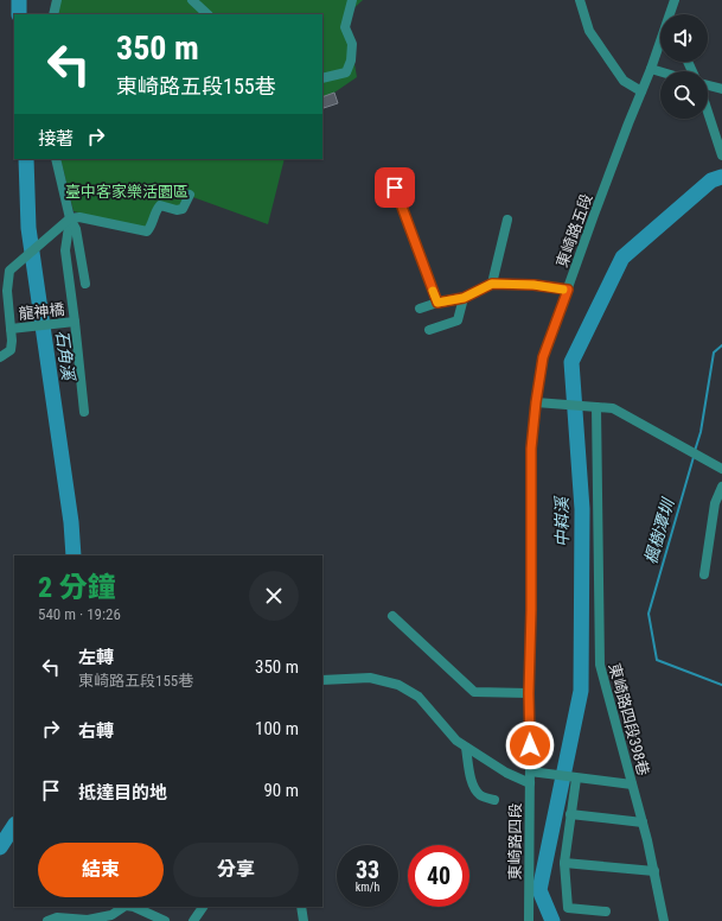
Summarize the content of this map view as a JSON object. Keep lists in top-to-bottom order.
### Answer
{
  "streets": {
    "street": [
      "東崎路五段",
      "龍神橋",
      "東崎路四段398巷",
      "東崎路四段"
    ]
  },
  "crossings": [
    ["東崎路五段", "東崎路四段"]
  ],
  "water": ["石角溪", "中嵙溪", "楓樹潭圳"],
  "parks": ["臺中客家樂活園區"],
  "page": {
    "turn": ["350 m", "東崎路五段155巷"],
    "then": "接著",
    "heading": ["2 分鐘", "540 m · 19:26"],
    "list": [
      {
        "name": "左轉",
        "note": "東崎路五段155巷",
        "value": "350 m"
      },
      {
        "name": "右轉",
        "value": "100 m"
      },
      {
        "name": "抵達目的地",
        "value": "90 m"
      }
    ],
    "buttons": ["結束", "分享"],
    "speed": "33 km/h",
    "limit": "40"
  }
}
